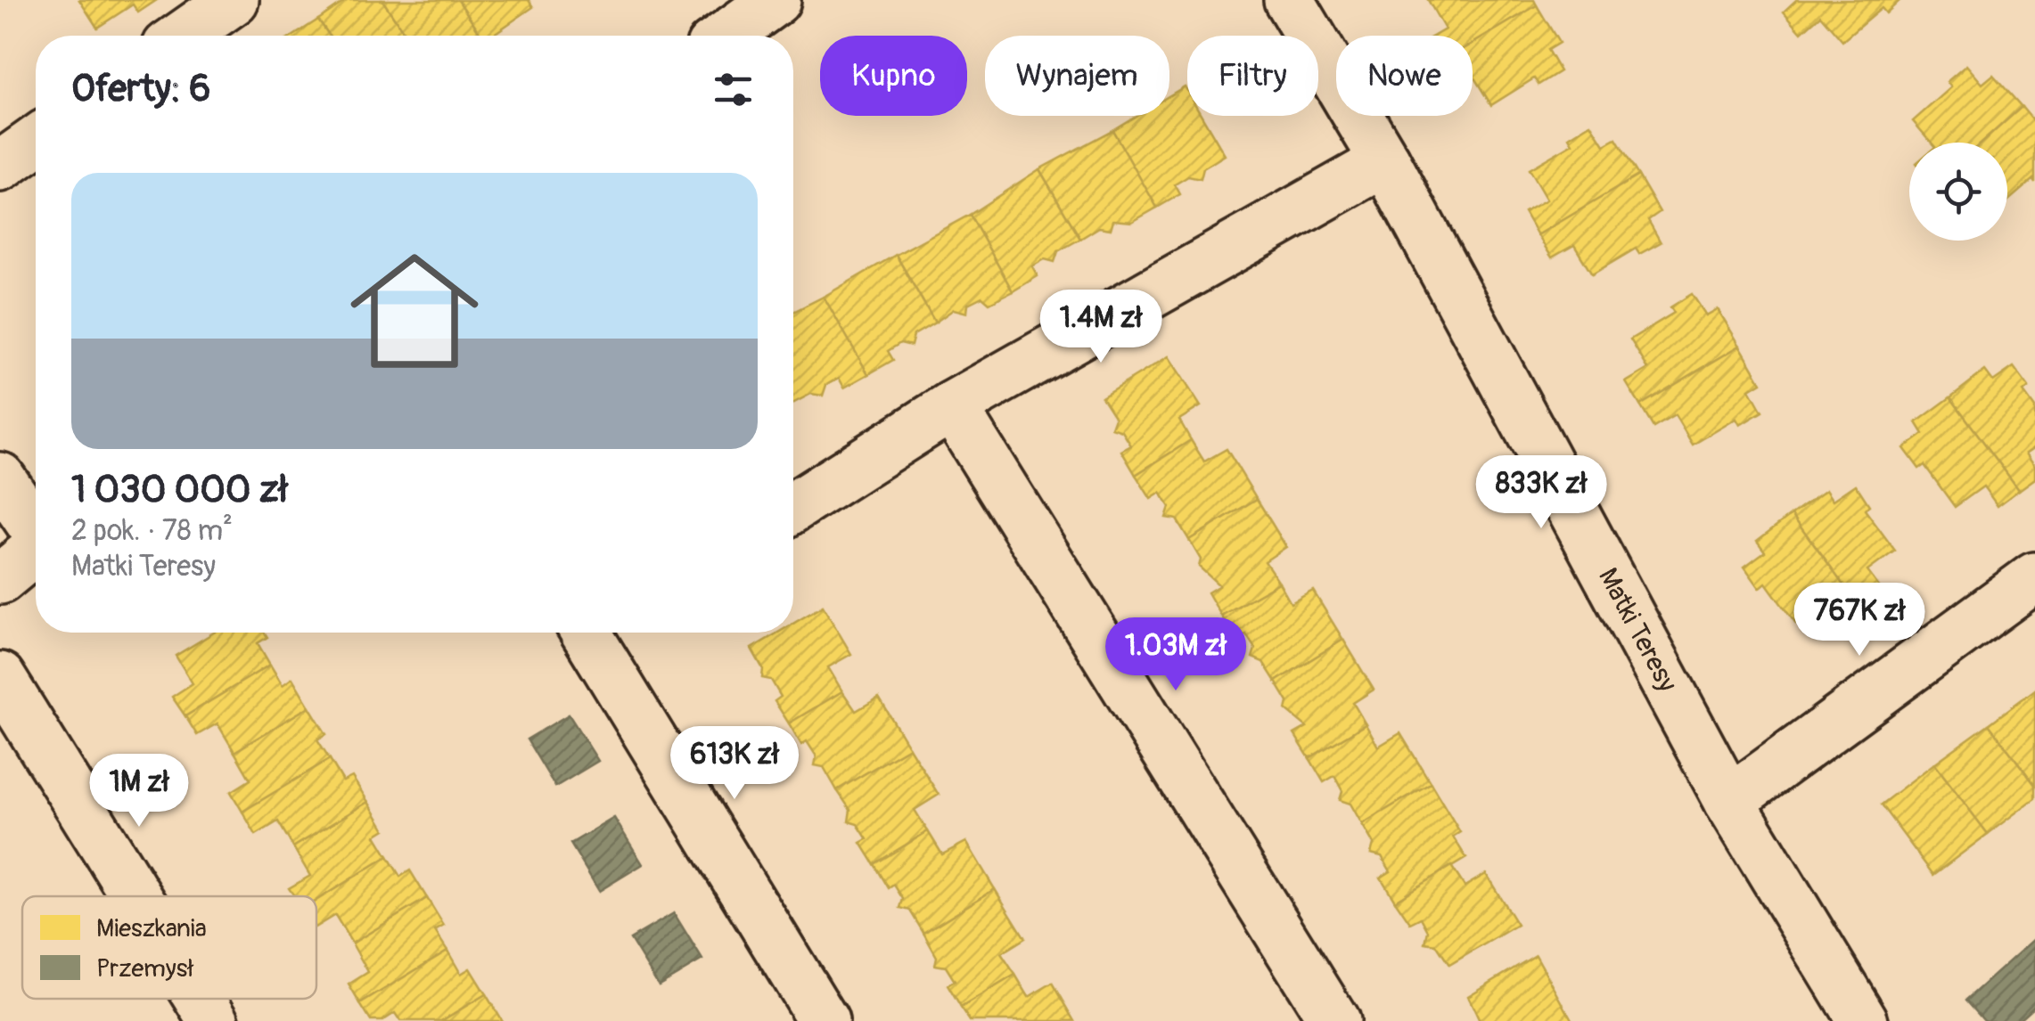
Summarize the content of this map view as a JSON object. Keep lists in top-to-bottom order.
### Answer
{
  "streets": {
    "street": ["Matki Teresy"]
  },
  "legend": ["Mieszkania", "Przemysł"],
  "page": {
    "chip": [
      "Kupno",
      "Wynajem",
      "Filtry",
      "Nowe"
    ],
    "heading": "Oferty: 6",
    "list": [
      {
        "name": "1 030 000 zł",
        "note": "2 pok. · 78 m² · Matki Teresy"
      }
    ],
    "price": [
      "1.4M zł",
      "833K zł",
      "767K zł",
      "1.03M zł",
      "613K zł",
      "1M zł"
    ]
  }
}
